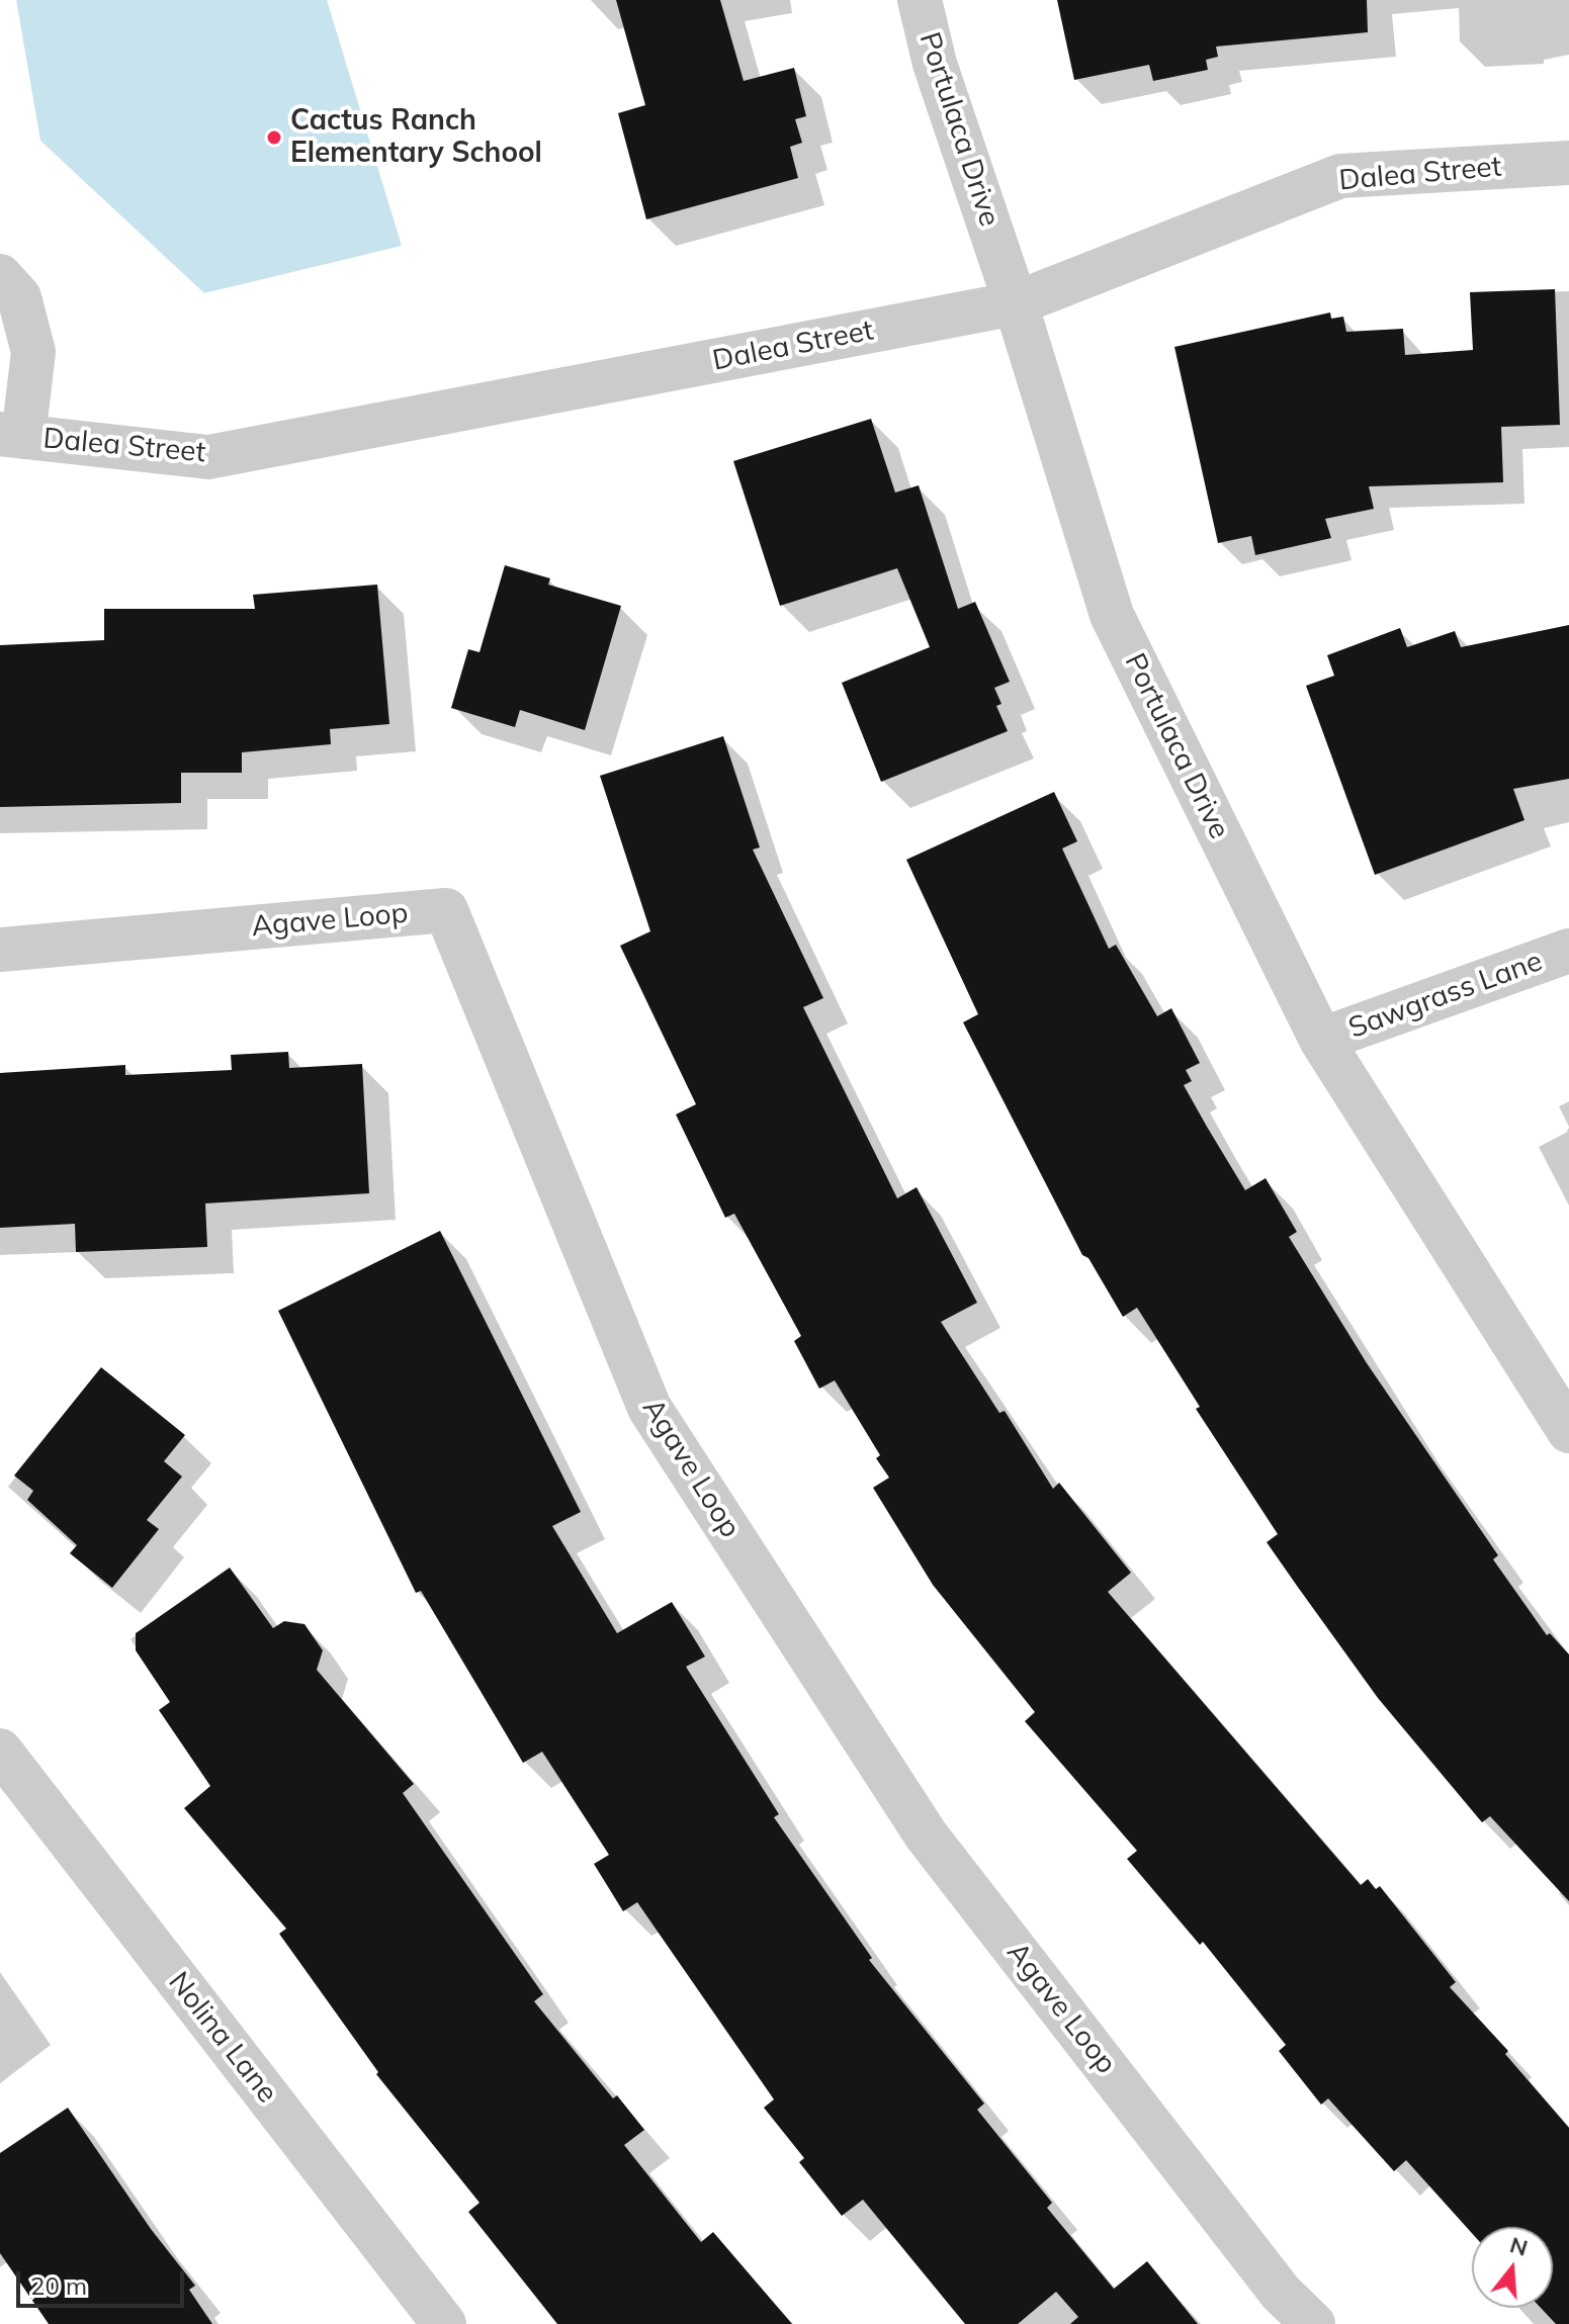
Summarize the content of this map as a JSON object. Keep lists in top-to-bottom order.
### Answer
{
  "streets": {
    "street": [
      "Portulaca Drive",
      "Dalea Street",
      "Agave Loop",
      "Sawgrass Lane",
      "Nolina Lane"
    ]
  },
  "crossings": [
    ["Portulaca Drive", "Dalea Street"],
    ["Portulaca Drive", "Sawgrass Lane"]
  ],
  "places": ["Cactus Ranch Elementary School"],
  "scale_bar": "20 m",
  "north": "top"
}
